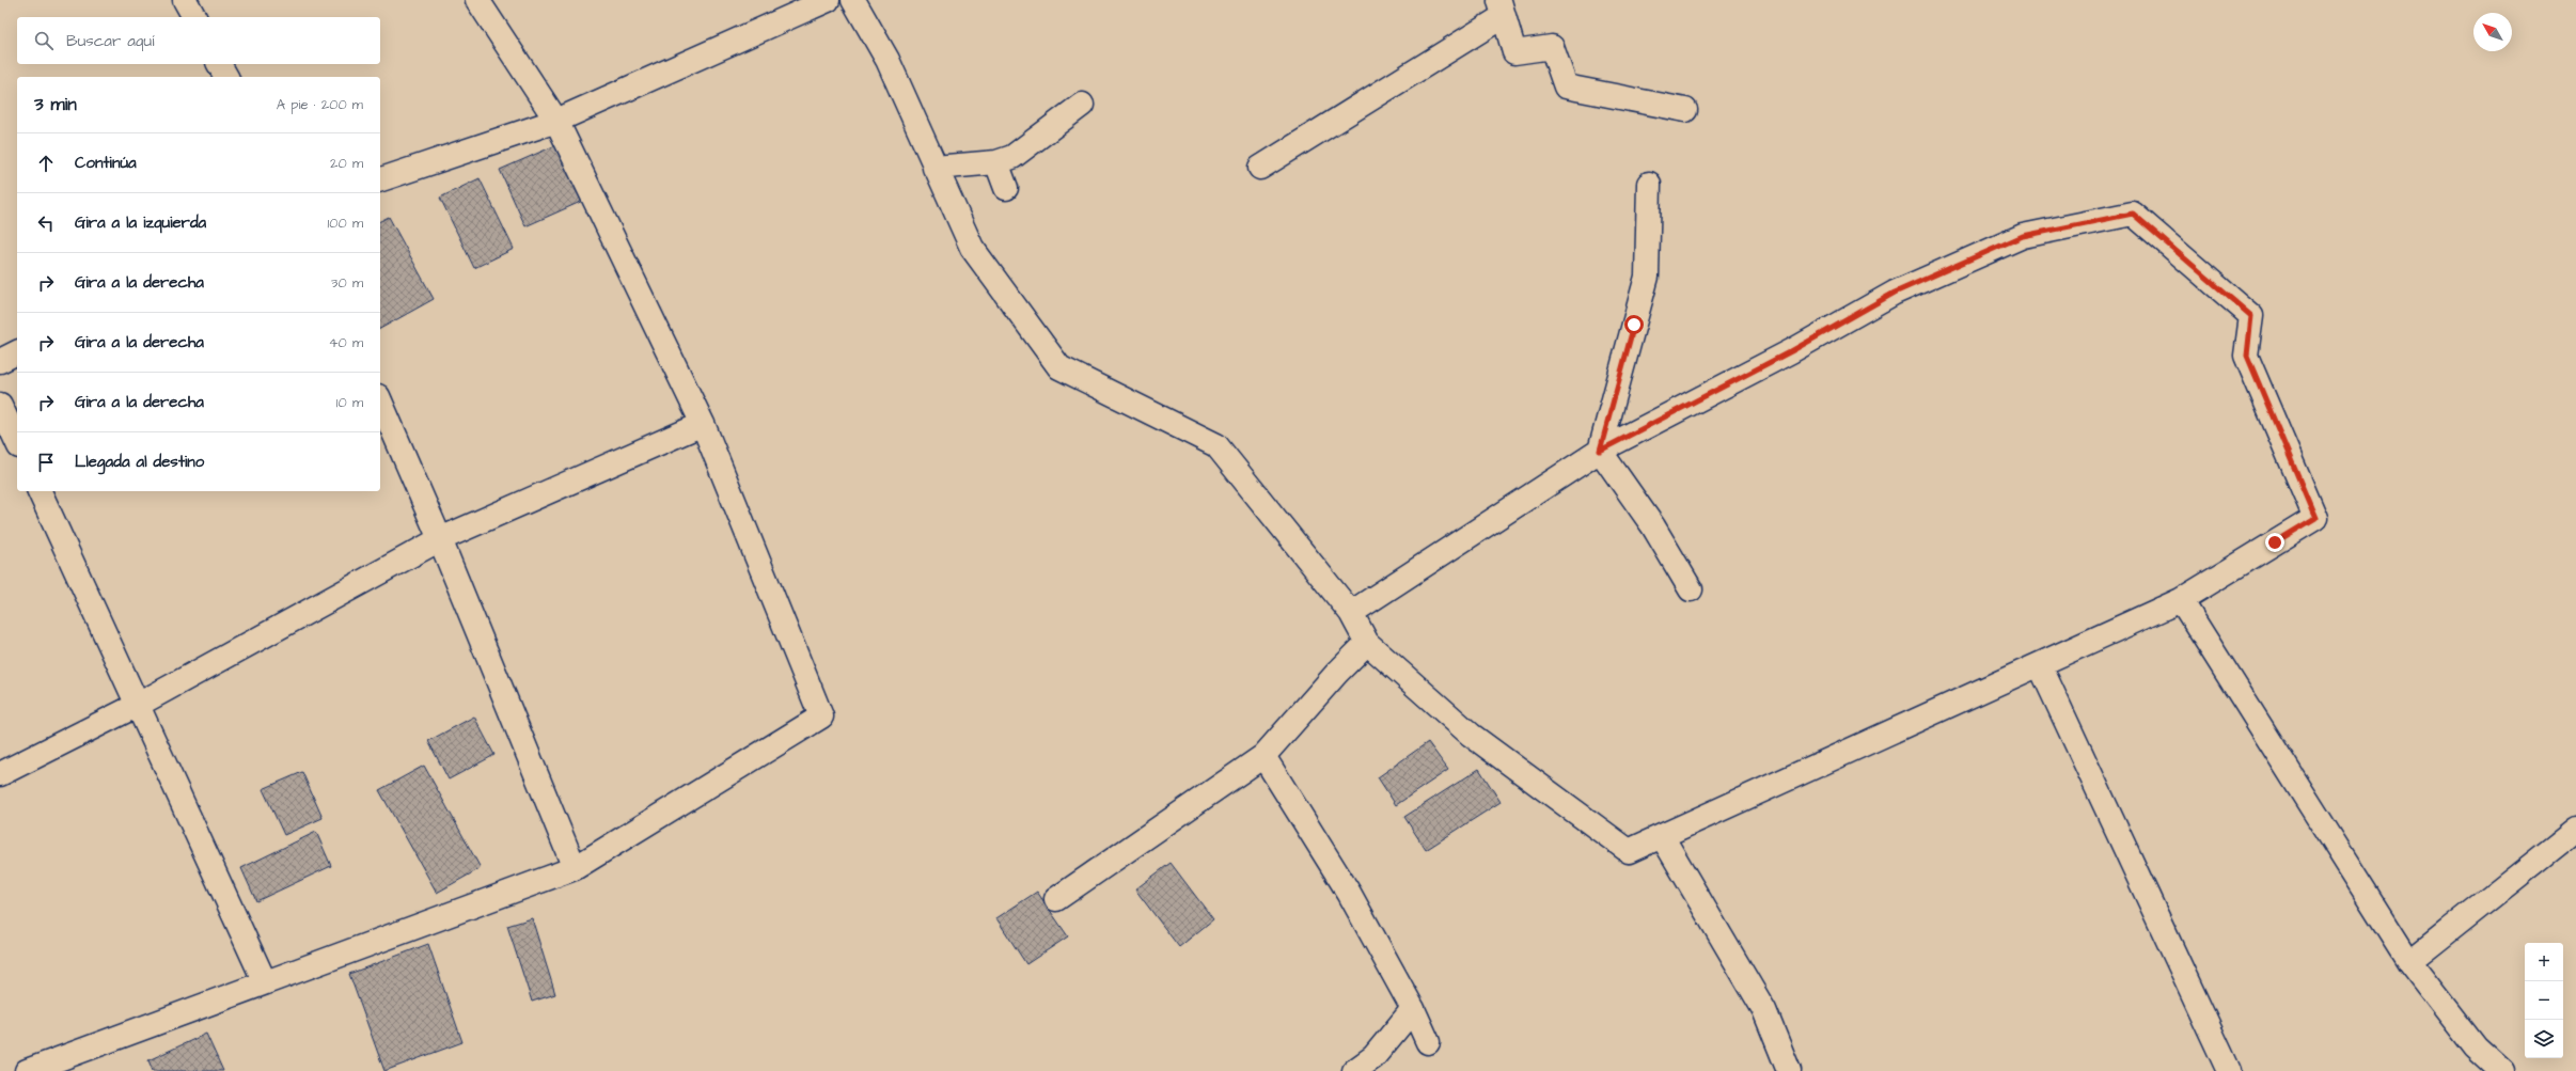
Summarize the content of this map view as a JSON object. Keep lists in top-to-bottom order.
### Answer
{
  "north": "top left",
  "page": {
    "search": "Buscar aquí",
    "heading": ["3 min", "A pie · 200 m"],
    "list": [
      ["Continúa", "20 m"],
      ["Gira a la izquierda", "100 m"],
      ["Gira a la derecha", "30 m"],
      ["Gira a la derecha", "40 m"],
      ["Gira a la derecha", "10 m"],
      "Llegada al destino"
    ],
    "map_buttons": ["+", "−"]
  }
}
